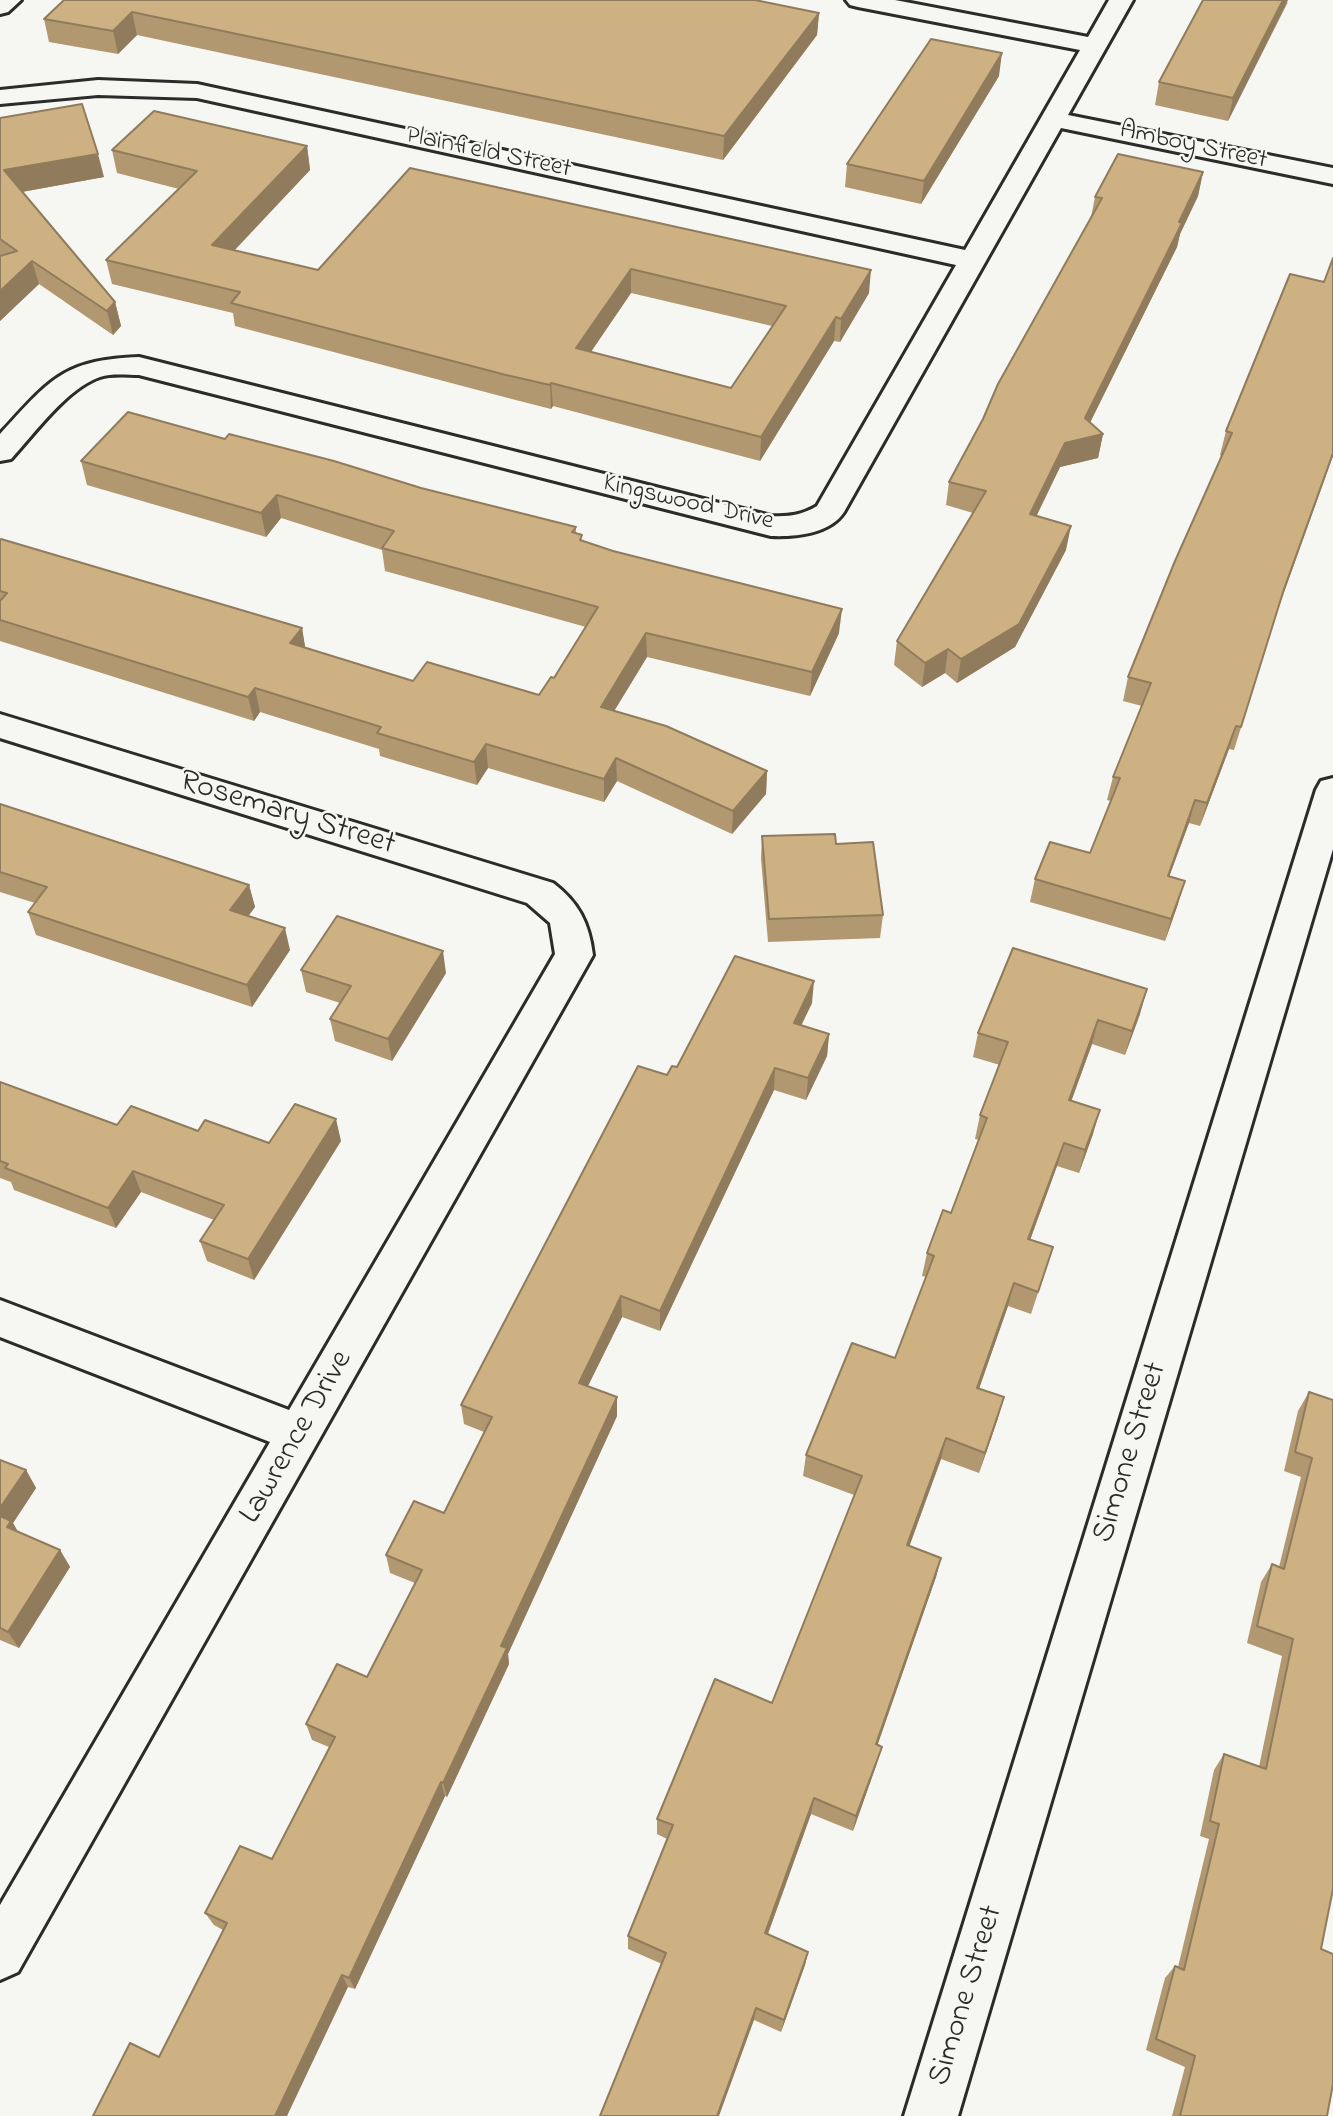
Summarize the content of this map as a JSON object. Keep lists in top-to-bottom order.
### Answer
{
  "streets": {
    "street": [
      "Amboy Street",
      "Plainfield Street",
      "Kingswood Drive",
      "Rosemary Street",
      "Lawrence Drive",
      "Simone Street"
    ]
  },
  "crossings": [
    ["Amboy Street", "Kingswood Drive"],
    ["Plainfield Street", "Kingswood Drive"],
    ["Rosemary Street", "Lawrence Drive"]
  ]
}
